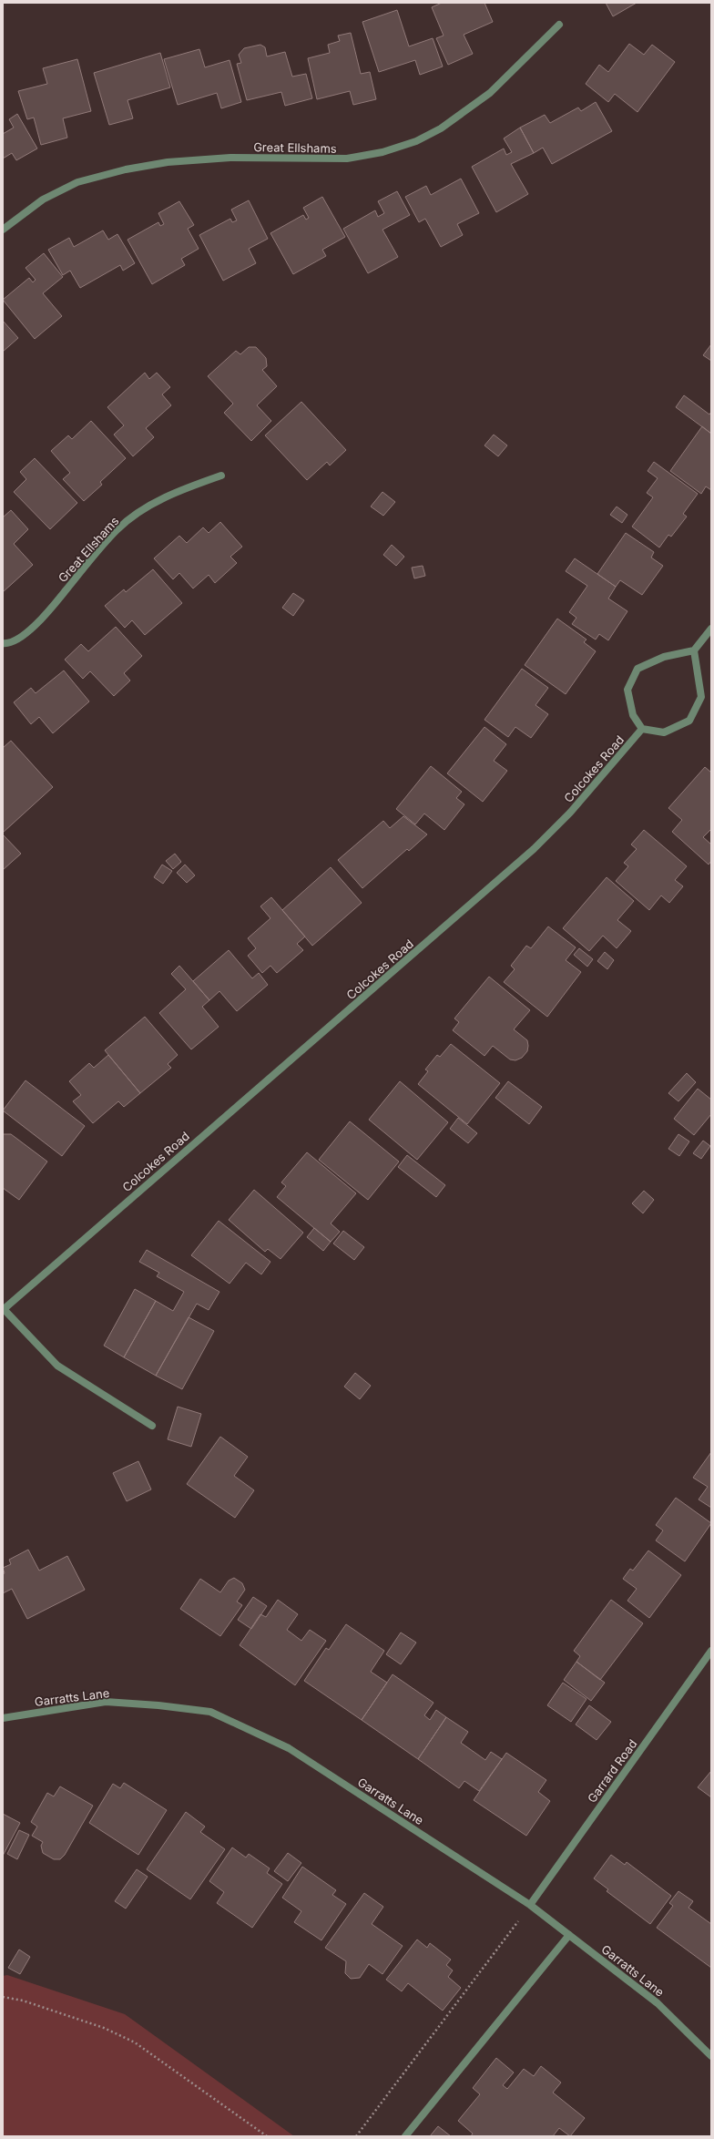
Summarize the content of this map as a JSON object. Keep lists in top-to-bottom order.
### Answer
{
  "streets": {
    "street": [
      "Great Ellshams",
      "Colcokes Road",
      "Garratts Lane",
      "Garrard Road"
    ]
  },
  "crossings": [
    ["Garratts Lane", "Garrard Road"]
  ]
}
